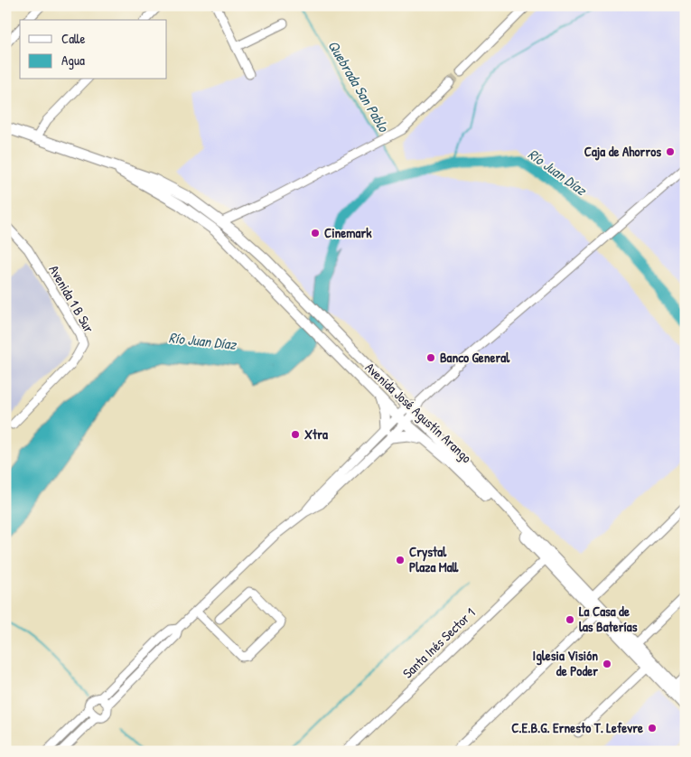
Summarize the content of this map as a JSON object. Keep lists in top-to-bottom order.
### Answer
{
  "streets": {
    "main road": ["Avenida José Agustín Arango"],
    "street": ["Avenida 1 B Sur", "Santa Inés Sector 1"]
  },
  "crossings": [
    ["Avenida José Agustín Arango", "Santa Inés Sector 1"]
  ],
  "water": ["Quebrada San Pablo", "Río Juan Díaz"],
  "places": [
    "Caja de Ahorros",
    "Cinemark",
    "Banco General",
    "Xtra",
    "Crystal Plaza Mall",
    "La Casa de las Baterías",
    "Iglesia Visión de Poder",
    "C.E.B.G. Ernesto T. Lefevre"
  ],
  "legend": ["Calle", "Agua"]
}
